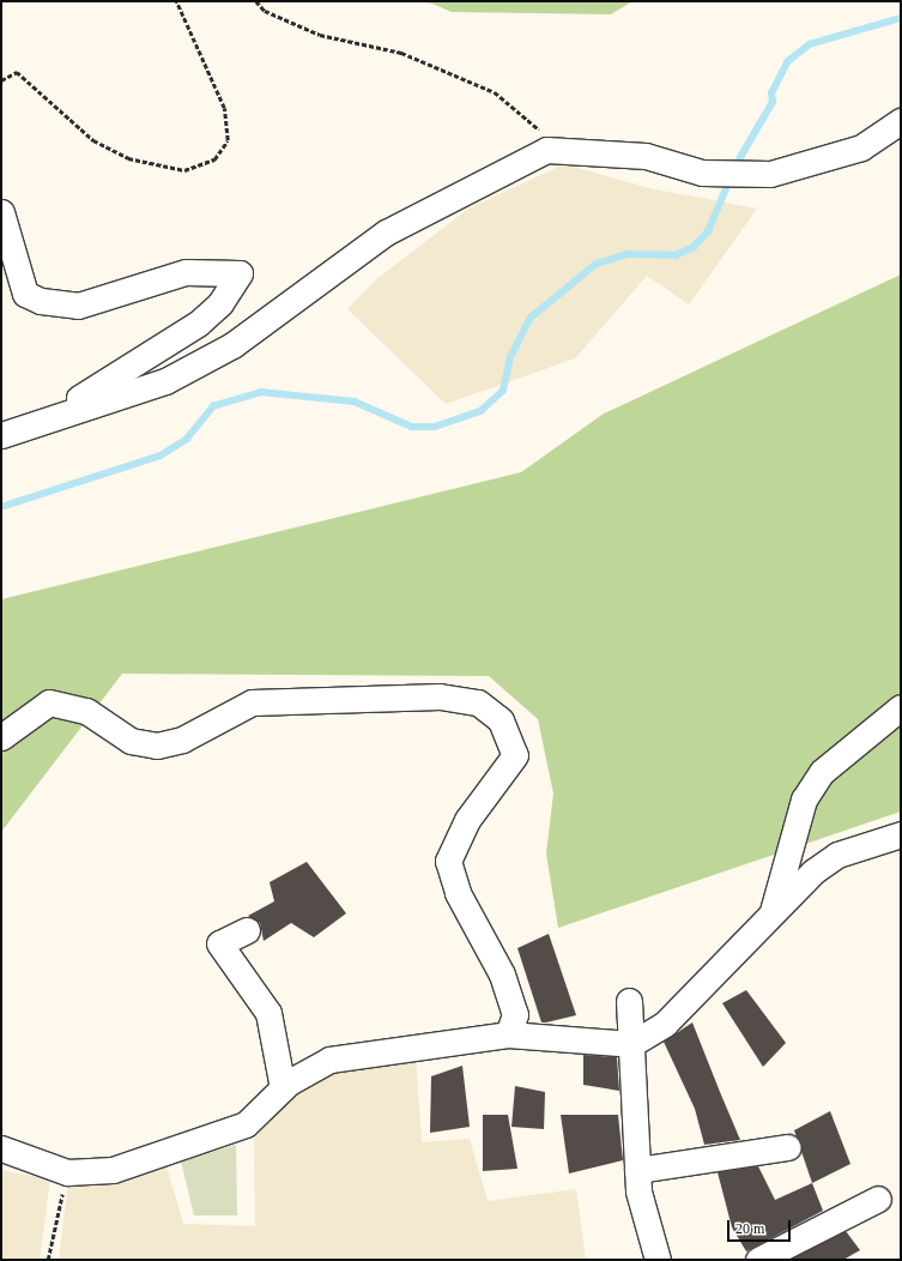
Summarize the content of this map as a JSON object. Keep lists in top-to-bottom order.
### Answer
{
  "scale_bar": "20 m"
}
